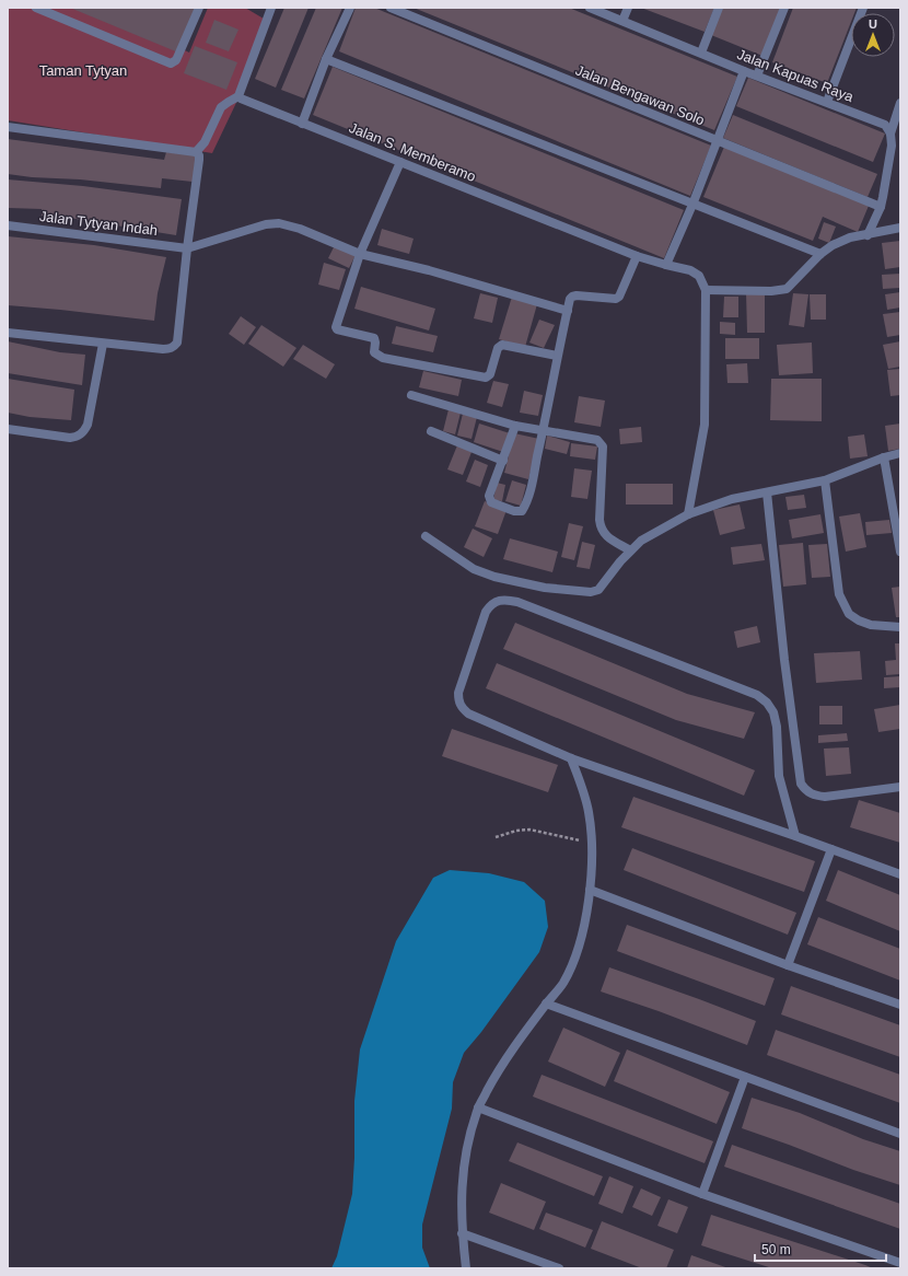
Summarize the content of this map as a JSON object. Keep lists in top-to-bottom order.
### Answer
{
  "streets": {
    "street": [
      "Jalan Kapuas Raya",
      "Jalan Bengawan Solo",
      "Jalan S. Memberamo",
      "Jalan Tytyan Indah"
    ]
  },
  "parks": ["Taman Tytyan"],
  "scale_bar": "50 m",
  "north": "top"
}
